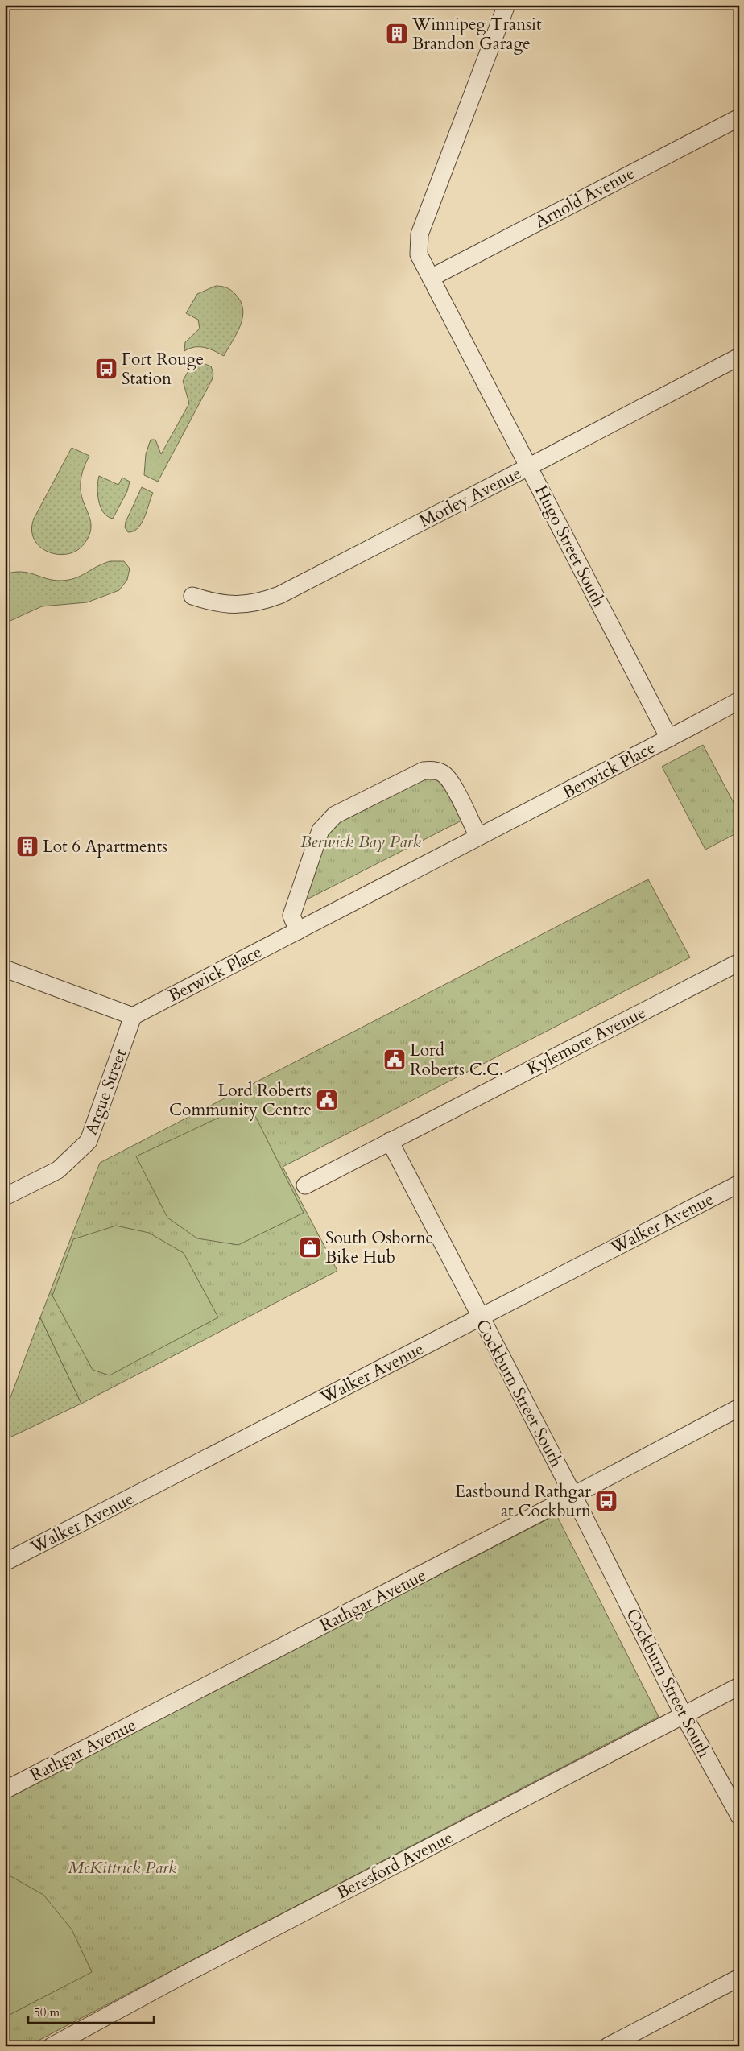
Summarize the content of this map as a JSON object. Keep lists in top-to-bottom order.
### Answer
{
  "streets": {
    "street": [
      "Arnold Avenue",
      "Morley Avenue",
      "Hugo Street South",
      "Berwick Place",
      "Kylemore Avenue",
      "Argue Street",
      "Walker Avenue",
      "Cockburn Street South",
      "Rathgar Avenue",
      "Beresford Avenue"
    ]
  },
  "crossings": [
    ["Arnold Avenue", "Hugo Street South"],
    ["Morley Avenue", "Hugo Street South"],
    ["Hugo Street South", "Berwick Place"],
    ["Berwick Place", "Argue Street"],
    ["Kylemore Avenue", "Cockburn Street South"],
    ["Walker Avenue", "Cockburn Street South"],
    ["Cockburn Street South", "Rathgar Avenue"],
    ["Cockburn Street South", "Beresford Avenue"]
  ],
  "parks": ["Berwick Bay Park", "McKittrick Park"],
  "places": {
    "building": ["Winnipeg Transit Brandon Garage", "Lot 6 Apartments"],
    "bus stop": ["Fort Rouge Station", "Eastbound Rathgar at Cockburn"],
    "public building": ["Lord Roberts C.C.", "Lord Roberts Community Centre"],
    "shop": ["South Osborne Bike Hub"]
  },
  "scale_bar": "50 m"
}
